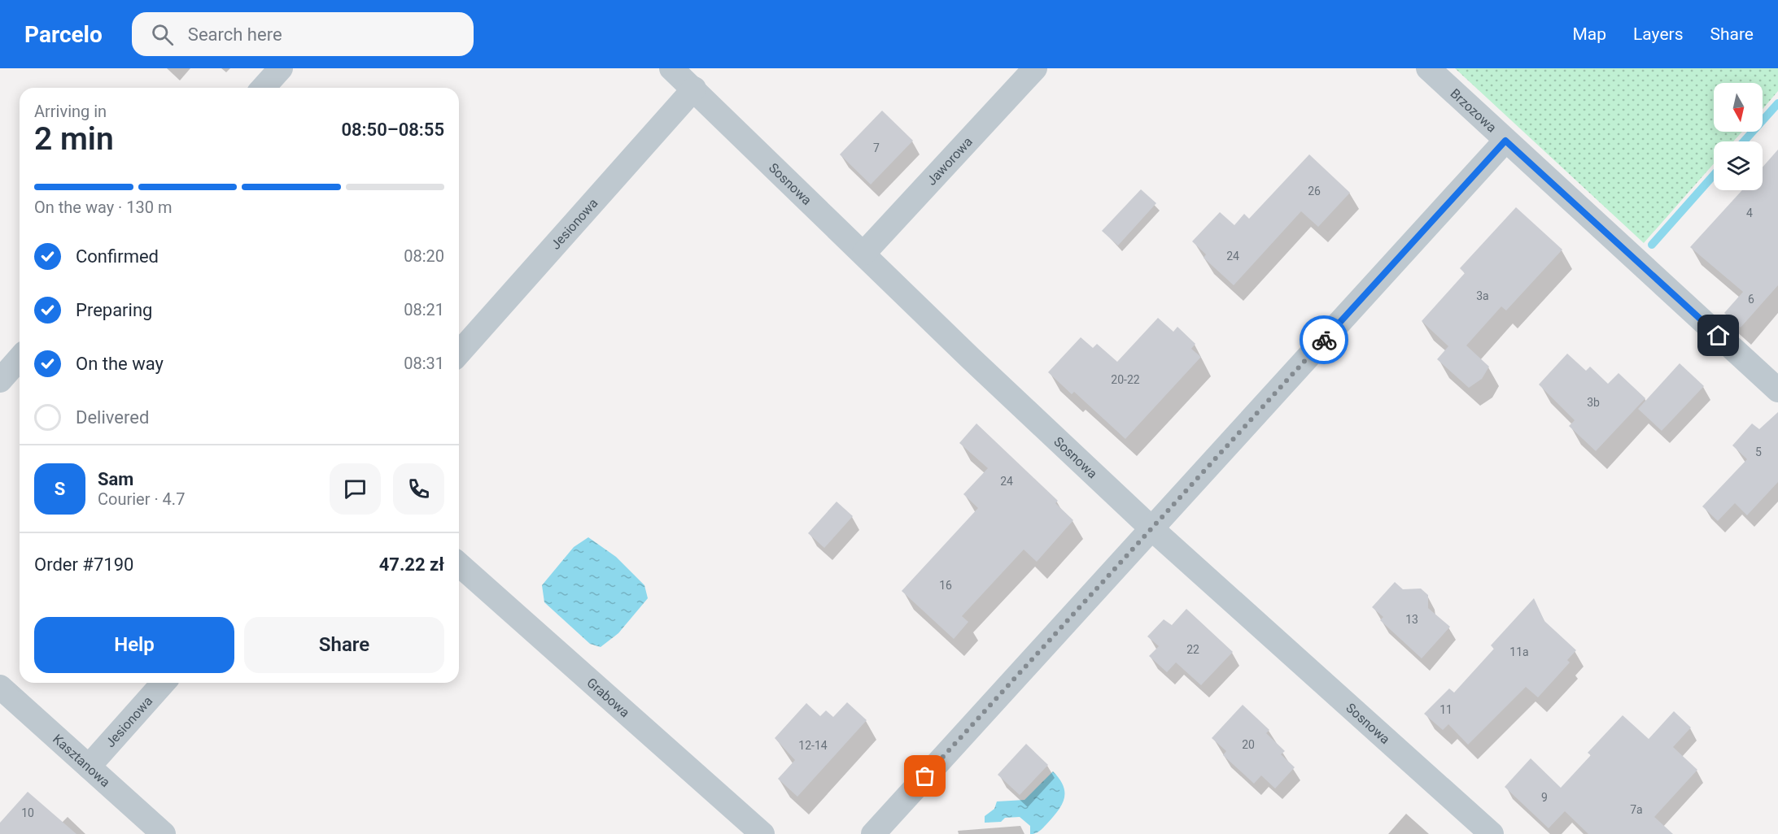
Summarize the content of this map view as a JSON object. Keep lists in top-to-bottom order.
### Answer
{
  "streets": {
    "street": [
      "Brzozowa",
      "Jaworowa",
      "Sosnowa",
      "Jesionowa",
      "Grabowa",
      "Kasztanowa"
    ]
  },
  "crossings": [
    ["Jaworowa", "Sosnowa"],
    ["Sosnowa", "Jesionowa"],
    ["Jesionowa", "Kasztanowa"]
  ],
  "house_numbers": [
    "7",
    "26",
    "4",
    "24",
    "3a",
    "6",
    "20-22",
    "3b",
    "5",
    "24",
    "16",
    "13",
    "22",
    "11a",
    "11",
    "20",
    "12-14",
    "9",
    "7a",
    "10"
  ],
  "north": "bottom",
  "page": {
    "header": "Parcelo",
    "search": "Search here",
    "nav": ["Map", "Layers", "Share"],
    "heading": ["2 min", "Arriving in", "08:50–08:55"],
    "panel": [
      "Sam",
      "Courier · 4.7",
      "Order #7190",
      "47.22 zł"
    ],
    "bar": "On the way · 130 m",
    "list": [
      ["Confirmed", "08:20"],
      ["Preparing", "08:21"],
      ["On the way", "08:31"],
      "Delivered"
    ],
    "round": "S",
    "buttons": ["Help", "Share"]
  }
}
